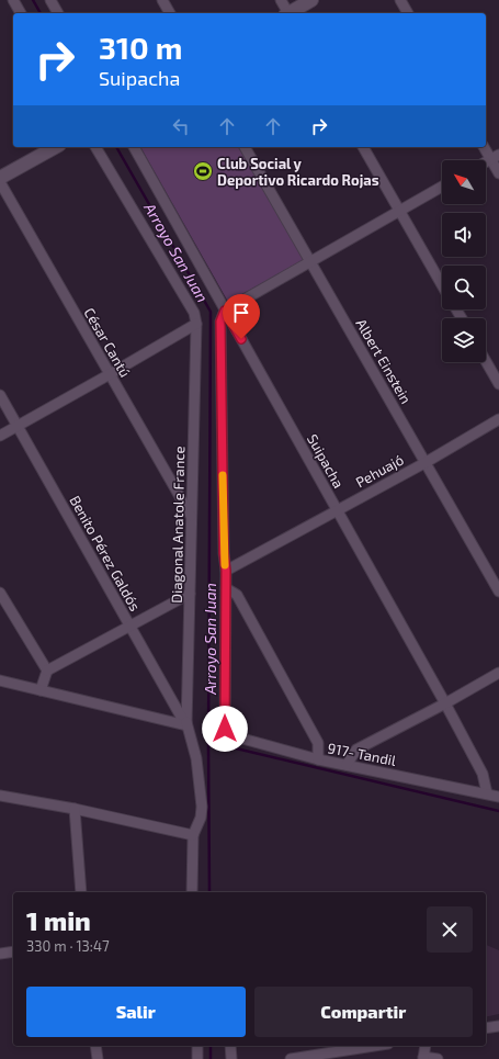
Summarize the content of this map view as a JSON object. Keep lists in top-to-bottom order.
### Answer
{
  "streets": {
    "street": [
      "César Cantú",
      "Albert Einstein",
      "Suipacha",
      "Pehuajó",
      "Diagonal Anatole France",
      "Benito Pérez Galdós",
      "917- Tandil"
    ]
  },
  "crossings": [
    ["César Cantú", "Diagonal Anatole France"],
    ["Albert Einstein", "Pehuajó"],
    ["Suipacha", "Pehuajó"],
    ["Suipacha", "917- Tandil"],
    ["Diagonal Anatole France", "Benito Pérez Galdós"]
  ],
  "water": ["Arroyo San Juan"],
  "places": {
    "sports": ["Club Social y Deportivo Ricardo Rojas"]
  },
  "north": "top left",
  "page": {
    "turn": ["310 m", "Suipacha"],
    "heading": ["1 min", "330 m · 13:47"],
    "buttons": ["Salir", "Compartir"]
  }
}
